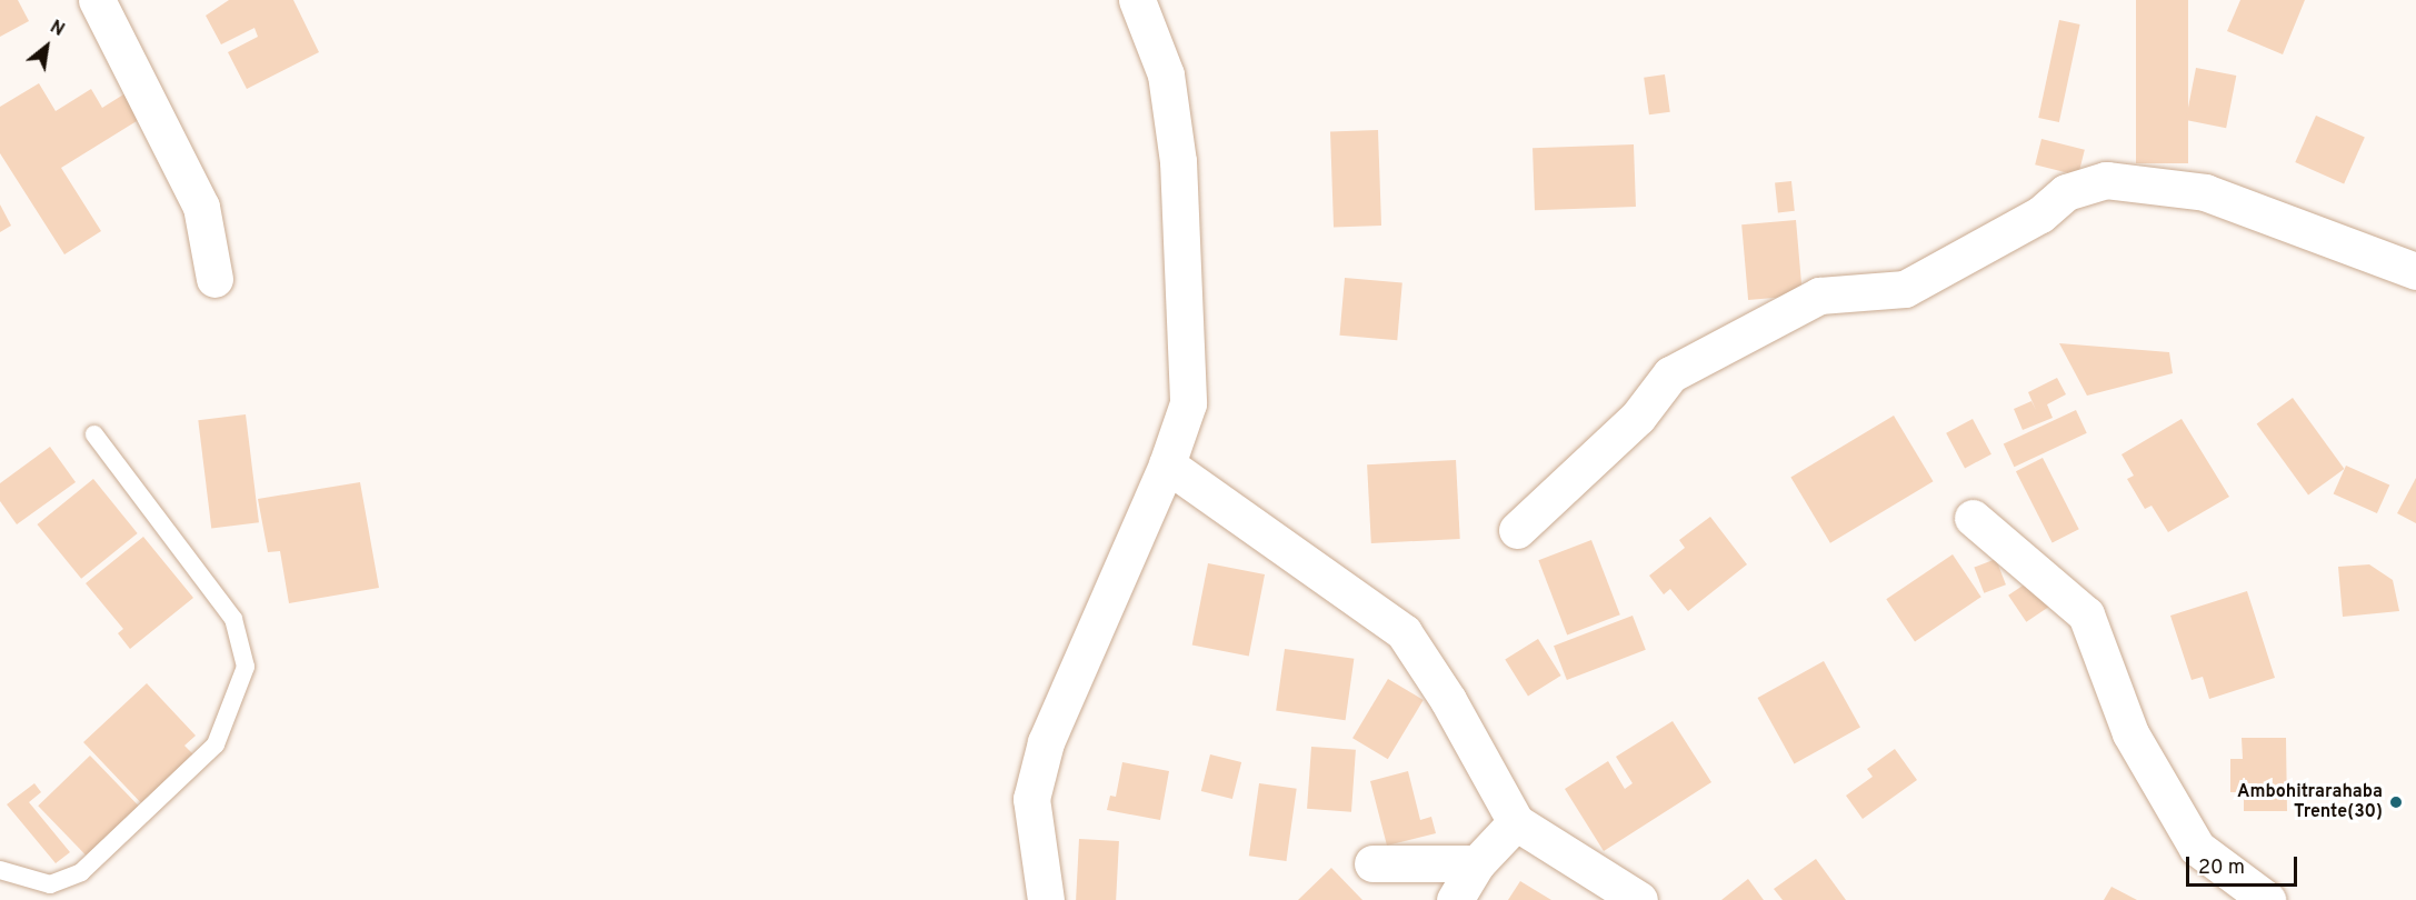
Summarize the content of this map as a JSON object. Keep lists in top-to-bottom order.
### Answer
{
  "places": ["Ambohitrarahaba Trente(30)"],
  "scale_bar": "20 m",
  "north": "top right"
}
